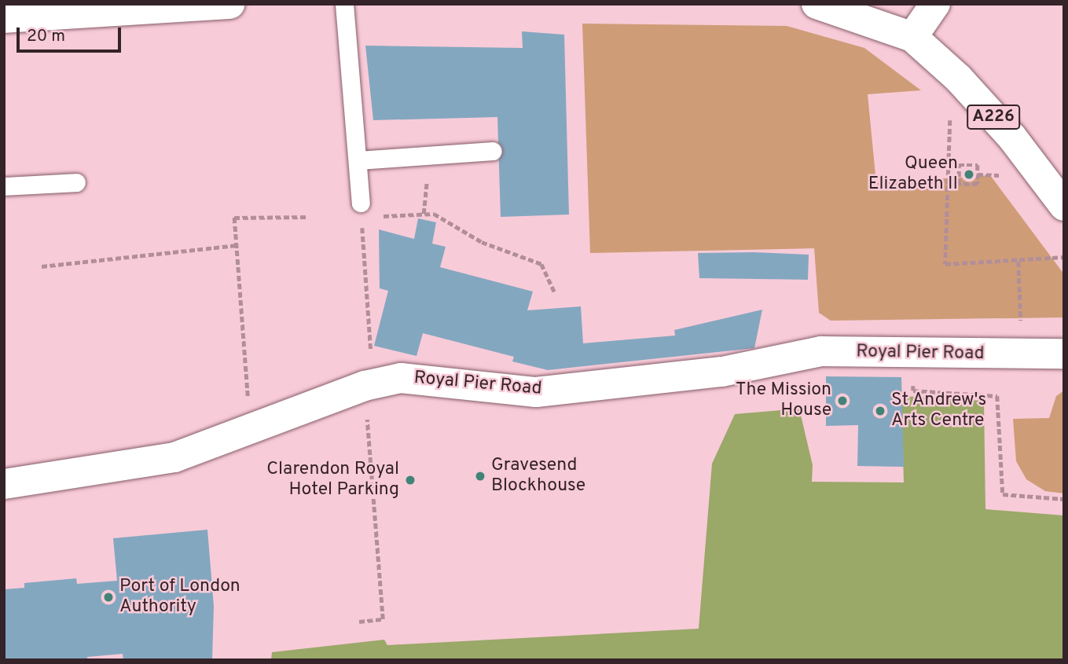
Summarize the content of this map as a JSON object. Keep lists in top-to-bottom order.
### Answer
{
  "streets": {
    "street": ["A226", "Royal Pier Road"]
  },
  "places": [
    "Queen Elizabeth II",
    "The Mission House",
    "St Andrew's Arts Centre",
    "Gravesend Blockhouse",
    "Clarendon Royal Hotel Parking",
    "Port of London Authority"
  ],
  "scale_bar": "20 m"
}
